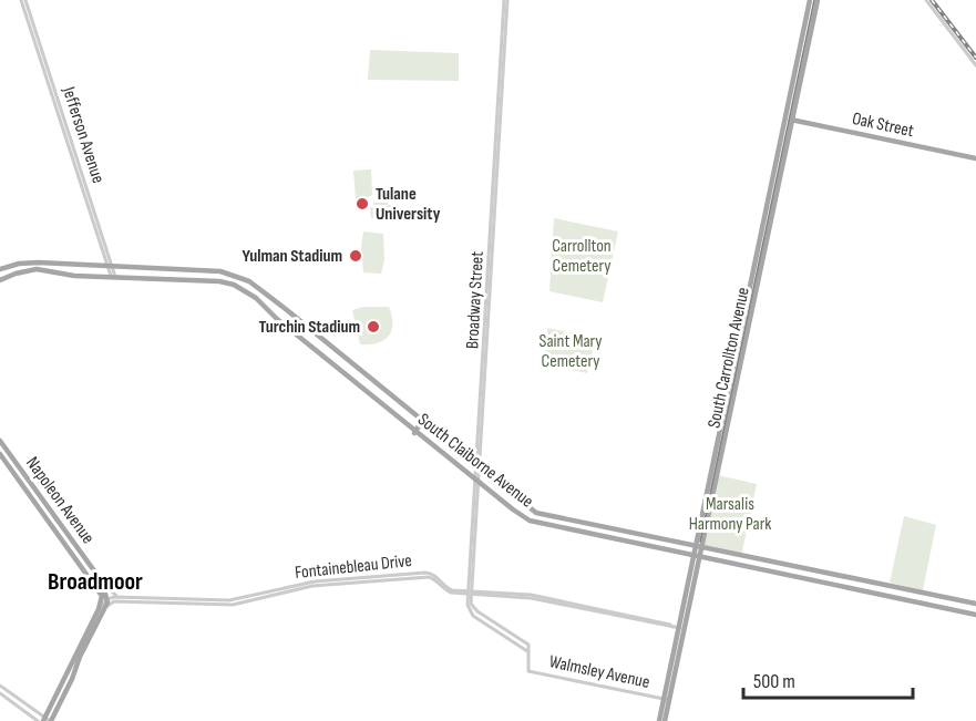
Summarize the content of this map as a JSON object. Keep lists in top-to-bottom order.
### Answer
{
  "streets": {
    "main road": [
      "Oak Street",
      "South Carrollton Avenue",
      "South Claiborne Avenue",
      "Napoleon Avenue"
    ],
    "street": [
      "Jefferson Avenue",
      "Broadway Street",
      "Fontainebleau Drive",
      "Walmsley Avenue"
    ]
  },
  "crossings": [
    ["Oak Street", "South Carrollton Avenue"],
    ["Jefferson Avenue", "South Claiborne Avenue"],
    ["Broadway Street", "South Claiborne Avenue"],
    ["Broadway Street", "Fontainebleau Drive"],
    ["Broadway Street", "Walmsley Avenue"],
    ["South Carrollton Avenue", "South Claiborne Avenue"],
    ["South Carrollton Avenue", "Fontainebleau Drive"],
    ["South Carrollton Avenue", "Walmsley Avenue"],
    ["Napoleon Avenue", "Fontainebleau Drive"]
  ],
  "districts": ["Broadmoor"],
  "parks": ["Carrollton Cemetery", "Saint Mary Cemetery", "Marsalis Harmony Park"],
  "places": ["Tulane University", "Yulman Stadium", "Turchin Stadium"],
  "scale_bar": "500 m"
}
